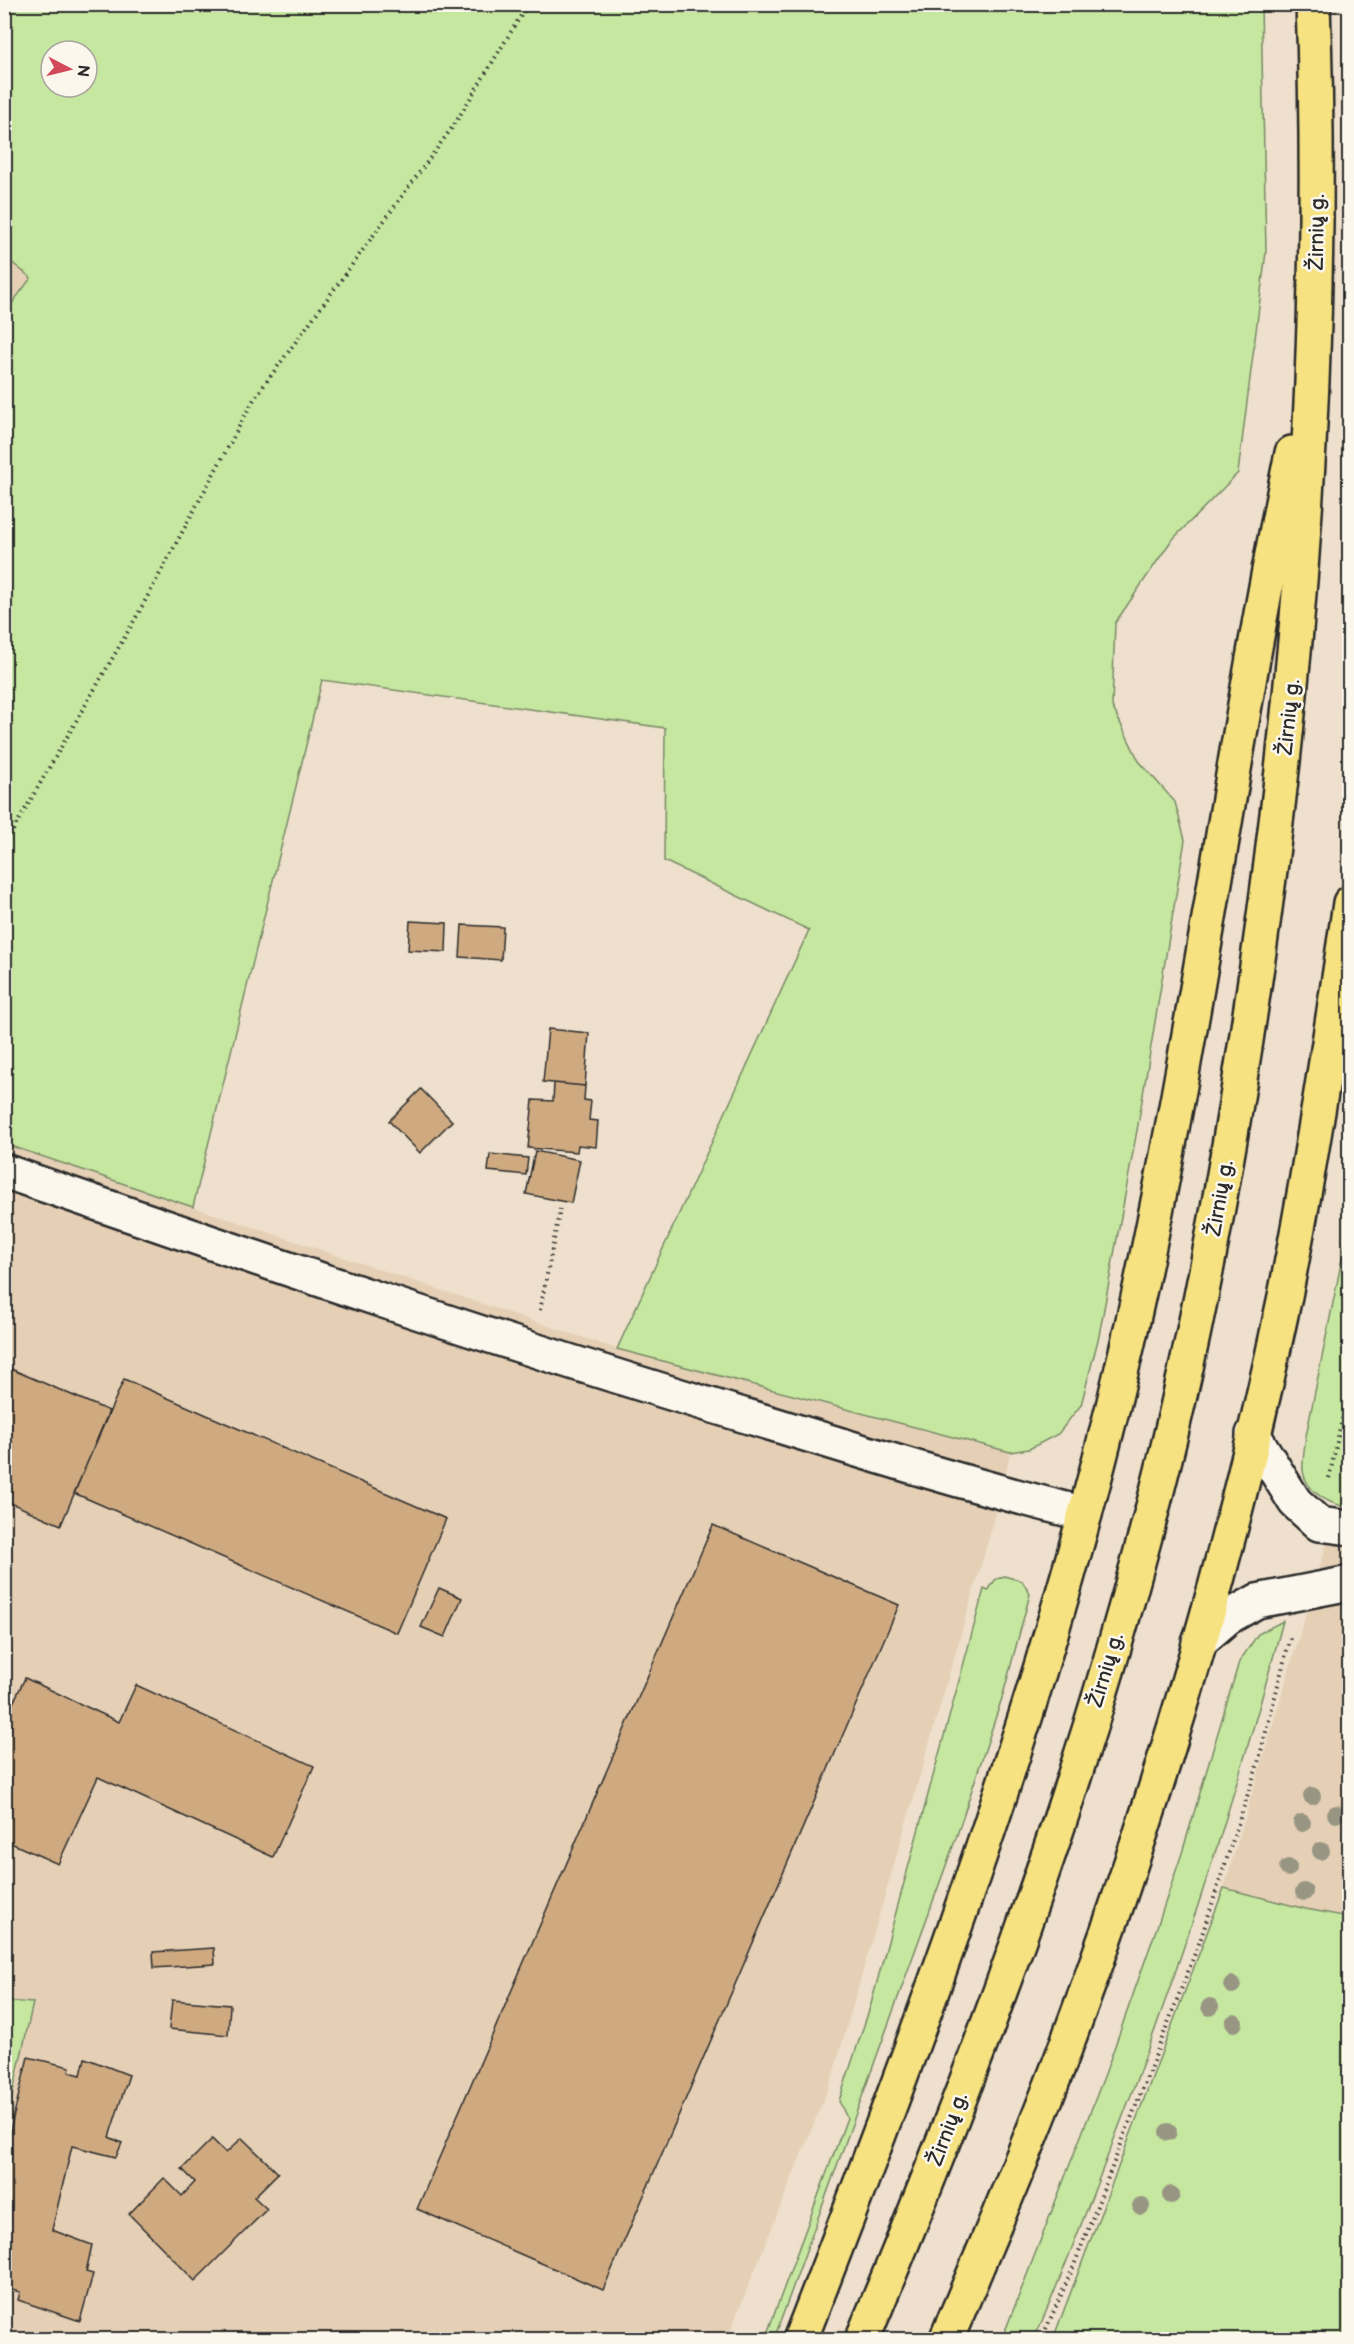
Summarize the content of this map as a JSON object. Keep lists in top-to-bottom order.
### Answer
{
  "streets": {
    "highway": ["Žirnių g."]
  },
  "north": "right"
}
